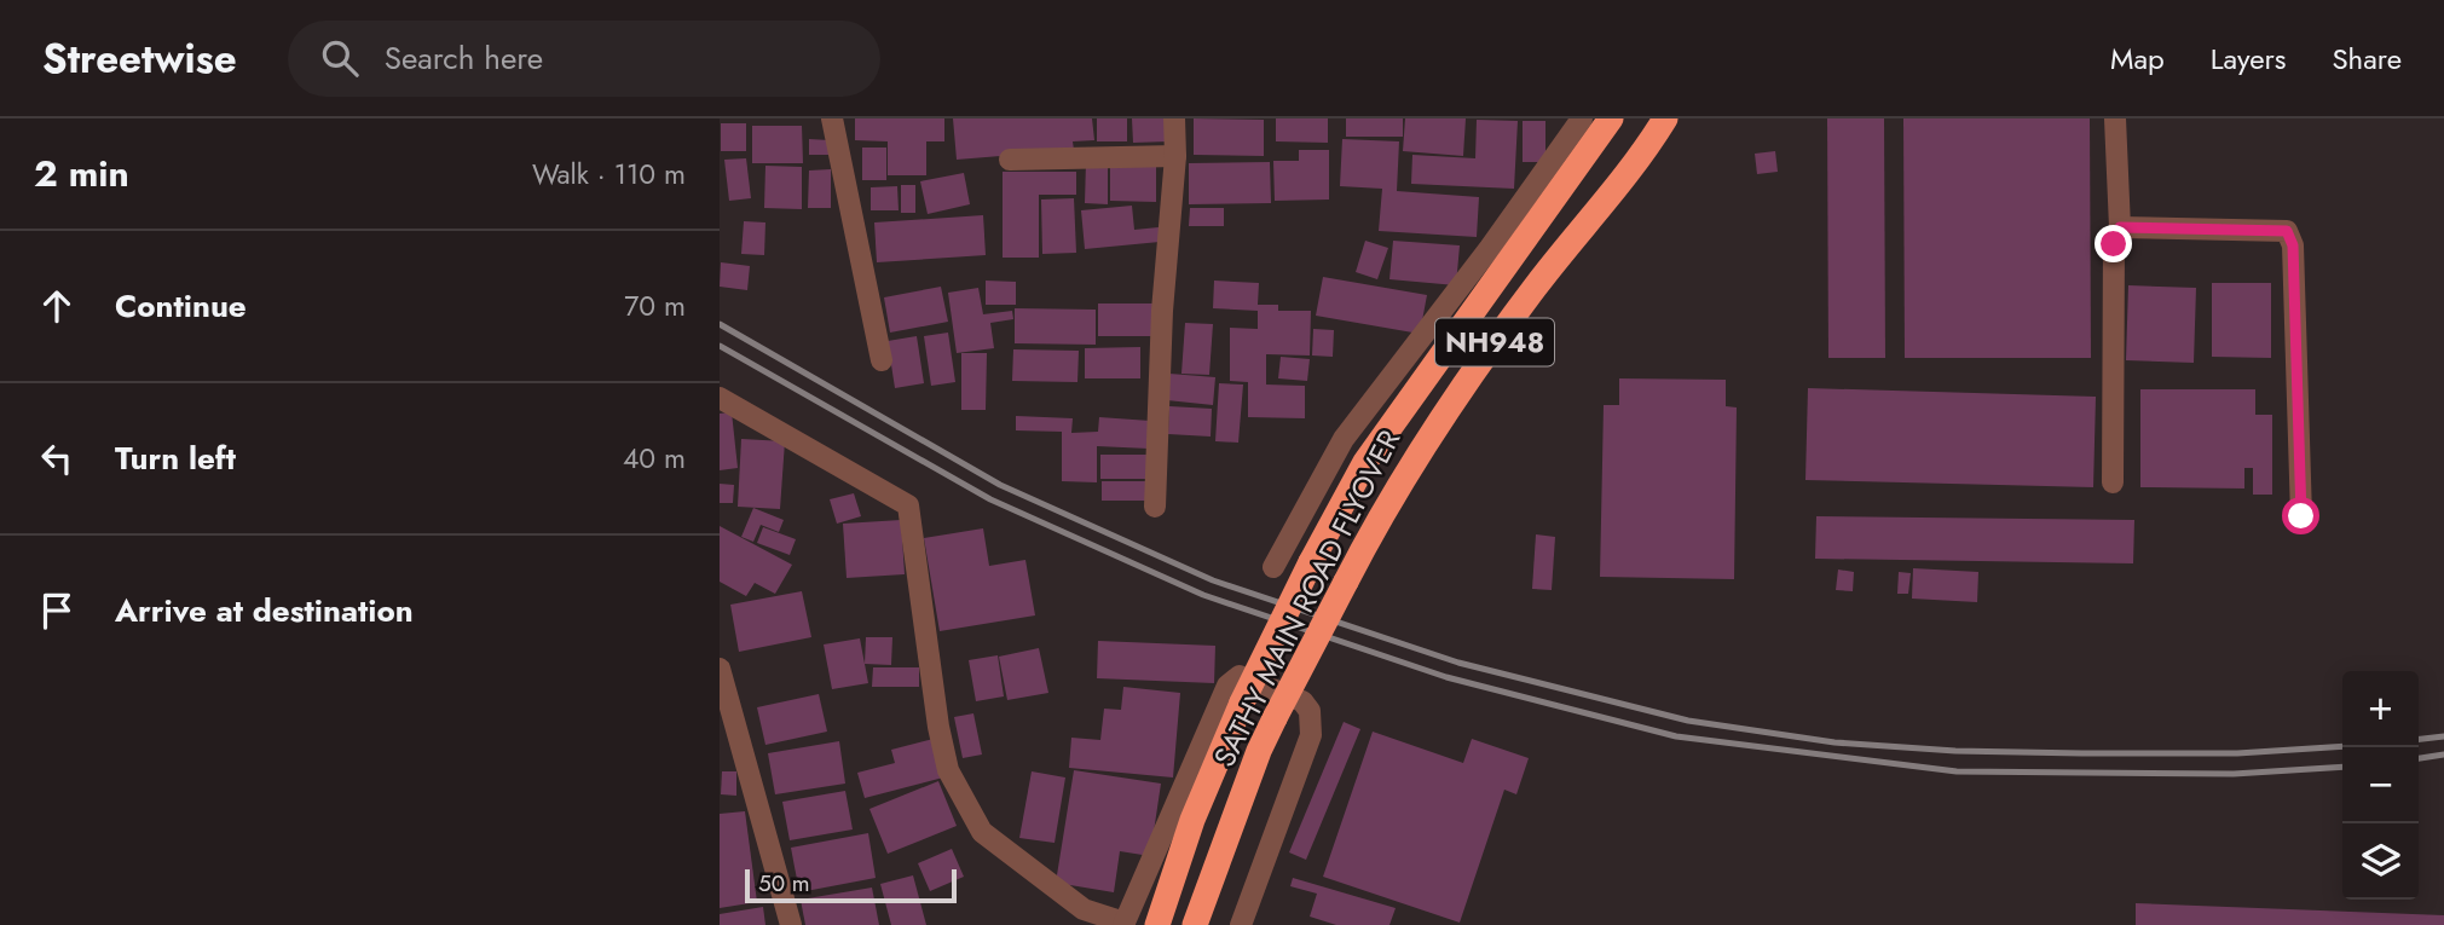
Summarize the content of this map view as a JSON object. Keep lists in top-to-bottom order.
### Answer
{
  "streets": {
    "highway": ["NH948", "SATHY MAIN ROAD FLYOVER"]
  },
  "scale_bar": "50 m",
  "page": {
    "header": "Streetwise",
    "search": "Search here",
    "nav": ["Map", "Layers", "Share"],
    "heading": ["2 min", "Walk · 110 m"],
    "list": [
      ["Continue", "70 m"],
      ["Turn left", "40 m"],
      "Arrive at destination"
    ],
    "map_buttons": ["+", "−"],
    "scale": "50 m"
  }
}
